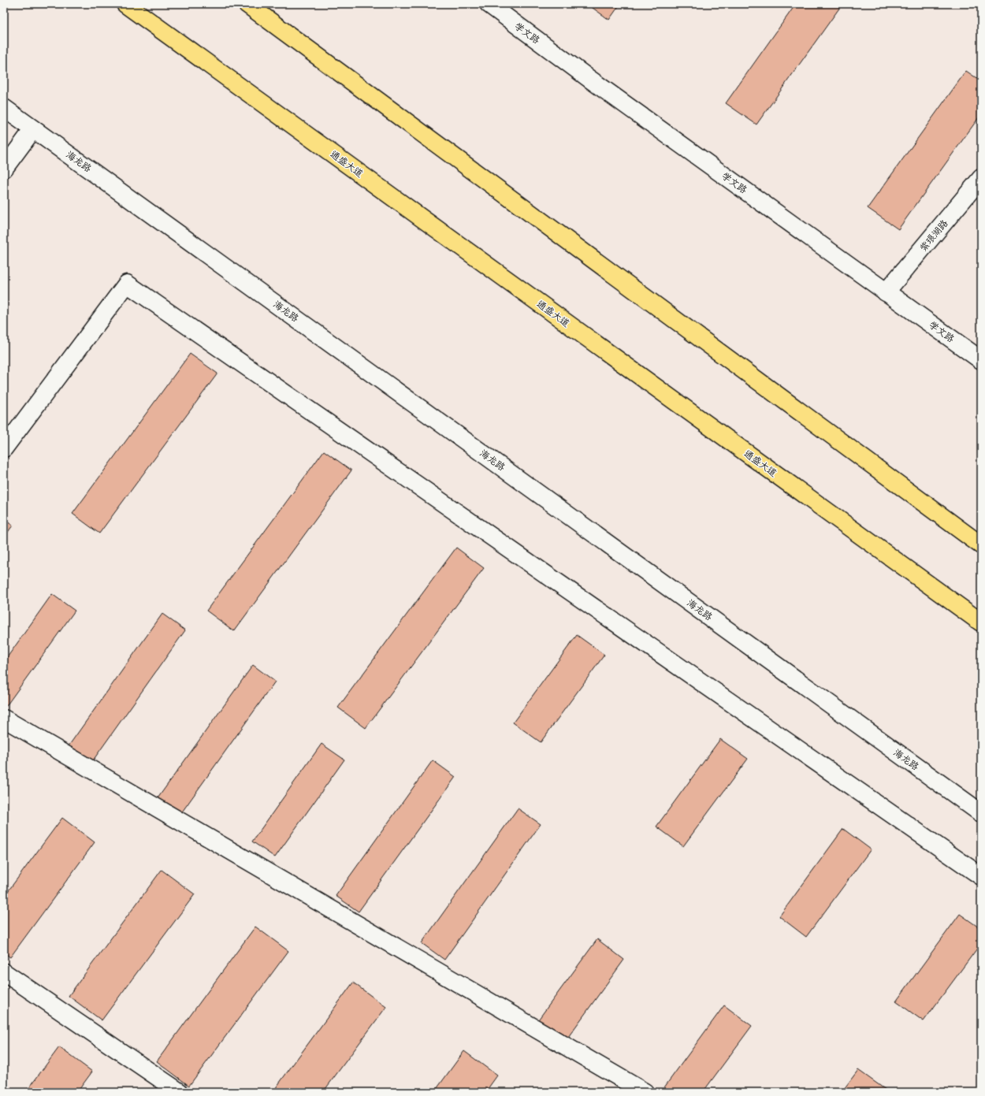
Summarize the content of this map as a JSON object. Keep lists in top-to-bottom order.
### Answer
{
  "streets": {
    "main road": ["通盛大道"],
    "street": ["学文路", "海龙路", "紫琅湖路"]
  },
  "crossings": [
    ["学文路", "紫琅湖路"]
  ]
}
